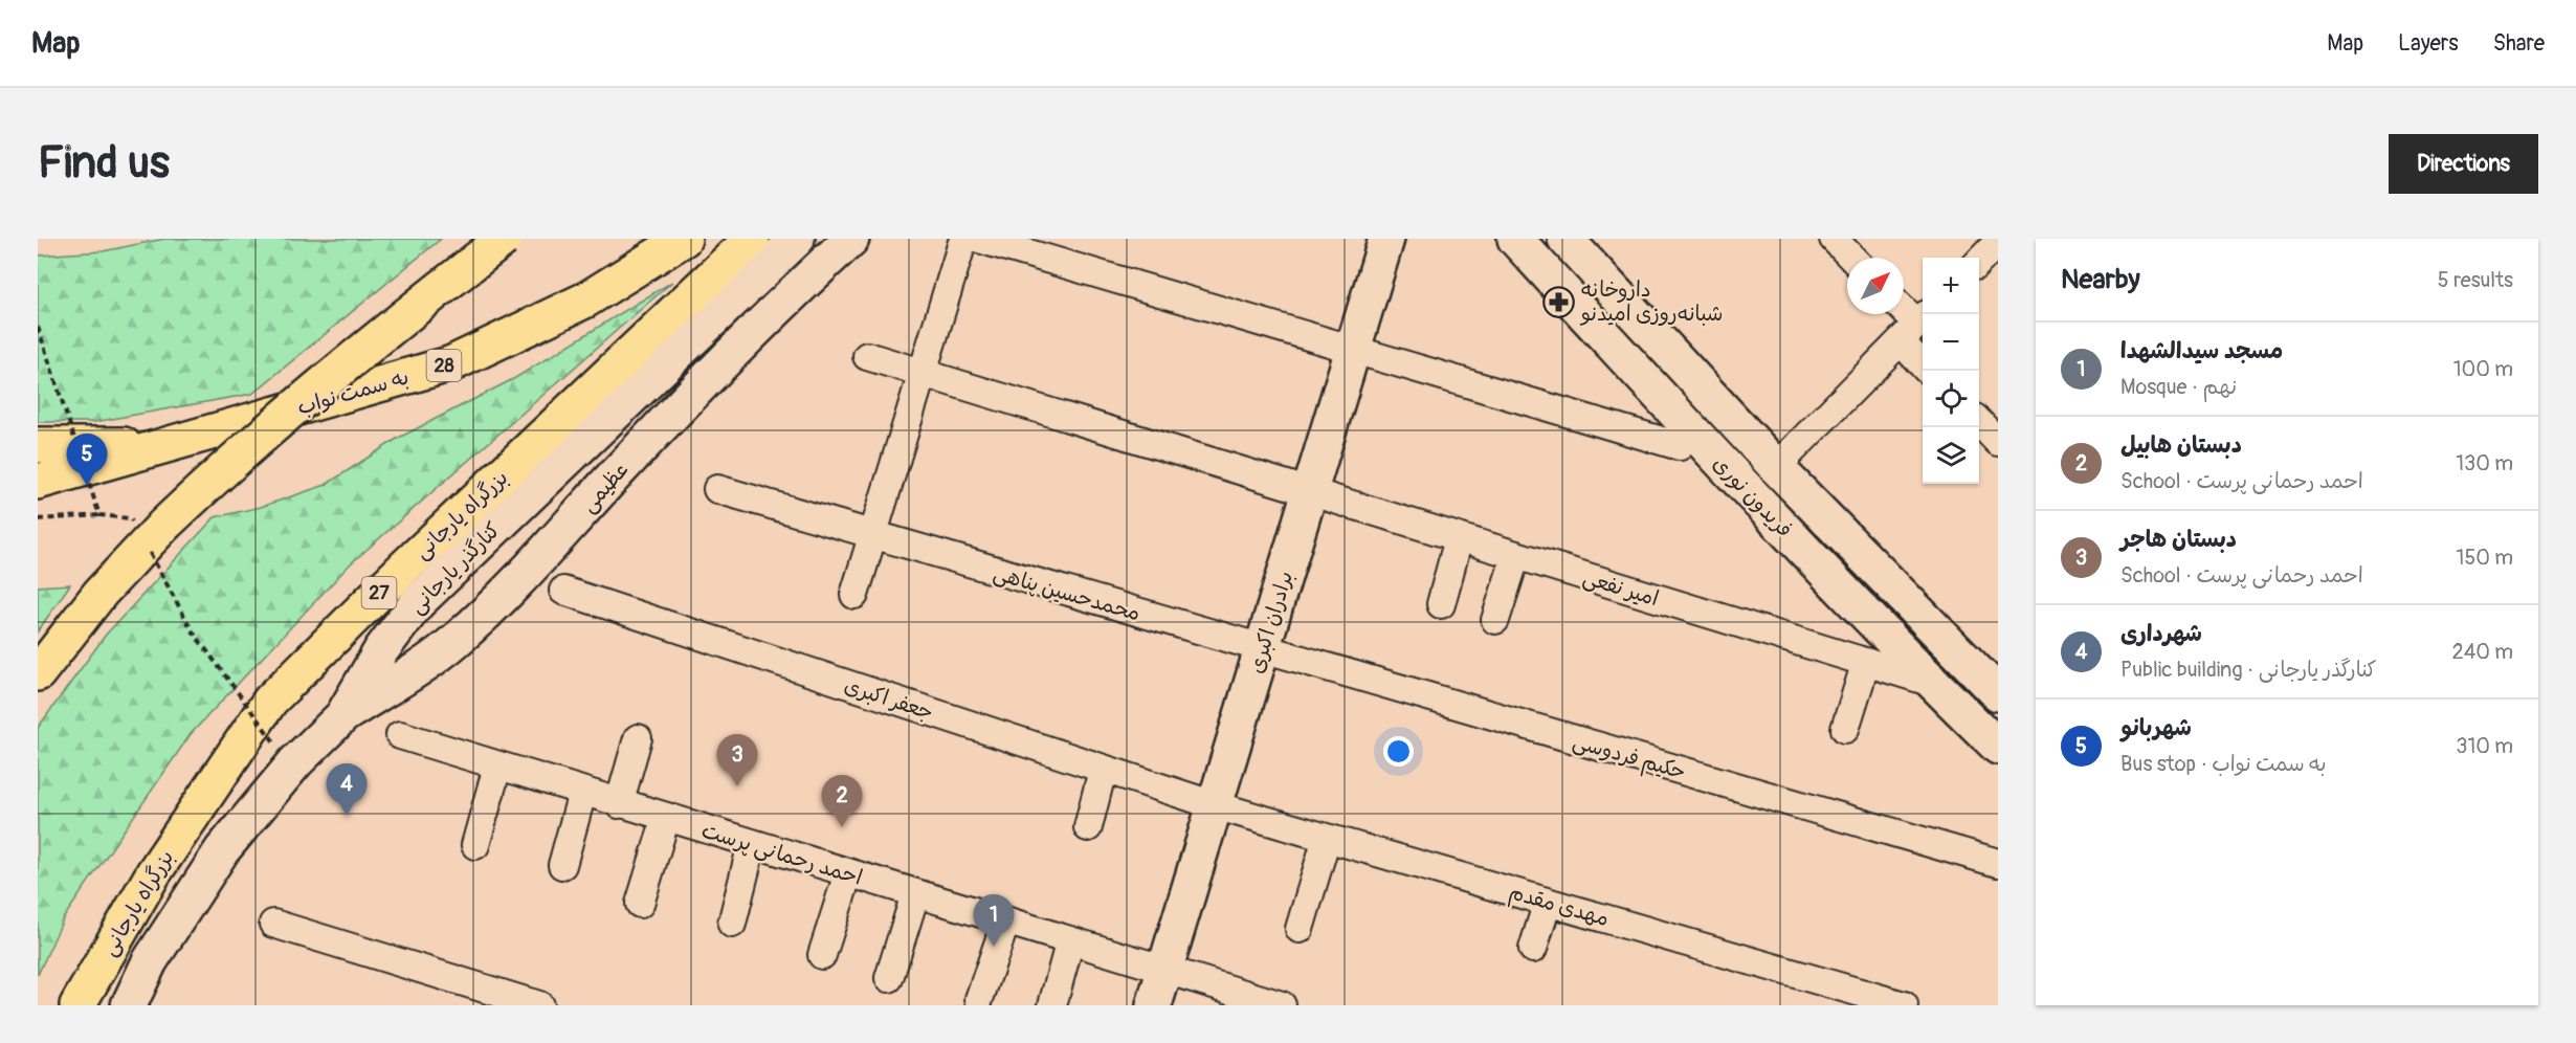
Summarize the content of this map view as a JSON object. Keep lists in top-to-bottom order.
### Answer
{
  "streets": {
    "highway": [
      "28",
      "به سمت نواب",
      "بزرگراه یارجانی",
      "27"
    ],
    "street": [
      "عظیمی",
      "فریدون نوری",
      "کنارگذر یارجانی",
      "امیر نفعی",
      "محمدحسین پناهی",
      "برادران اکبری",
      "جعفر اکبری",
      "حکیم فردوسی",
      "احمد رحمانی پرست",
      "مهدی مقدم"
    ]
  },
  "crossings": [
    ["28", "به سمت نواب"],
    ["عظیمی", "کنارگذر یارجانی"],
    ["فریدون نوری", "امیر نفعی"],
    ["امیر نفعی", "برادران اکبری"],
    ["محمدحسین پناهی", "برادران اکبری"],
    ["محمدحسین پناهی", "حکیم فردوسی"],
    ["برادران اکبری", "جعفر اکبری"],
    ["برادران اکبری", "حکیم فردوسی"],
    ["برادران اکبری", "احمد رحمانی پرست"],
    ["برادران اکبری", "مهدی مقدم"],
    ["جعفر اکبری", "مهدی مقدم"]
  ],
  "places": {
    "pharmacy": ["داروخانه شبانه‌روزی امیدنو"]
  },
  "north": "top right",
  "page": {
    "header": "Map",
    "nav": ["Map", "Layers", "Share"],
    "buttons": "Directions",
    "title": "Find us",
    "heading": ["Nearby", "5 results"],
    "map_buttons": ["+", "−"],
    "list": [
      {
        "mark": "1",
        "name": "مسجد سیدالشهدا",
        "note": "Mosque · نهم",
        "value": "100 m"
      },
      {
        "mark": "2",
        "name": "دبستان هابیل",
        "note": "School · احمد رحمانی پرست",
        "value": "130 m"
      },
      {
        "mark": "3",
        "name": "دبستان هاجر",
        "note": "School · احمد رحمانی پرست",
        "value": "150 m"
      },
      {
        "mark": "4",
        "name": "شهرداری",
        "note": "Public building · کنارگذر یارجانی",
        "value": "240 m"
      },
      {
        "mark": "5",
        "name": "شهربانو",
        "note": "Bus stop · به سمت نواب",
        "value": "310 m"
      }
    ],
    "pins": [
      "5",
      "3",
      "4",
      "2",
      "1"
    ]
  }
}
